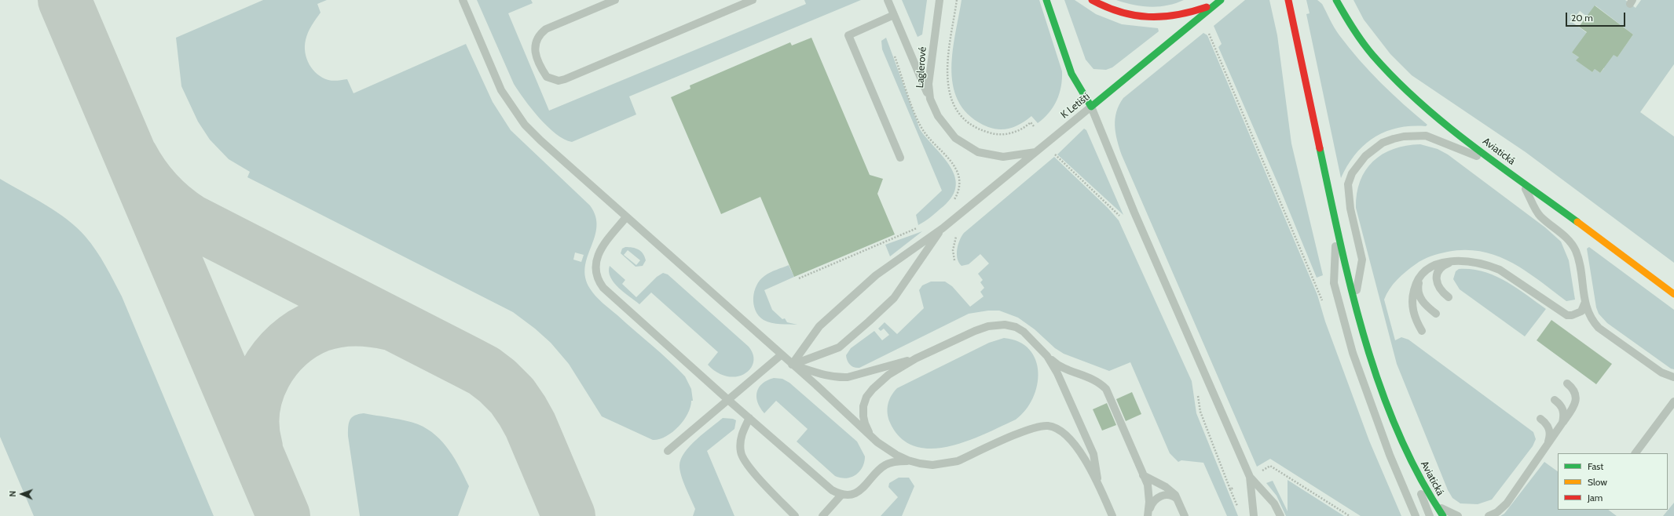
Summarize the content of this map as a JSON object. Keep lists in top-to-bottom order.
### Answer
{
  "streets": {
    "main road": ["K Letišti", "Aviatická"],
    "lane": ["Laglerové"]
  },
  "crossings": [
    ["Laglerové", "K Letišti"]
  ],
  "legend": ["Fast", "Slow", "Jam"],
  "scale_bar": "20 m",
  "north": "left"
}
